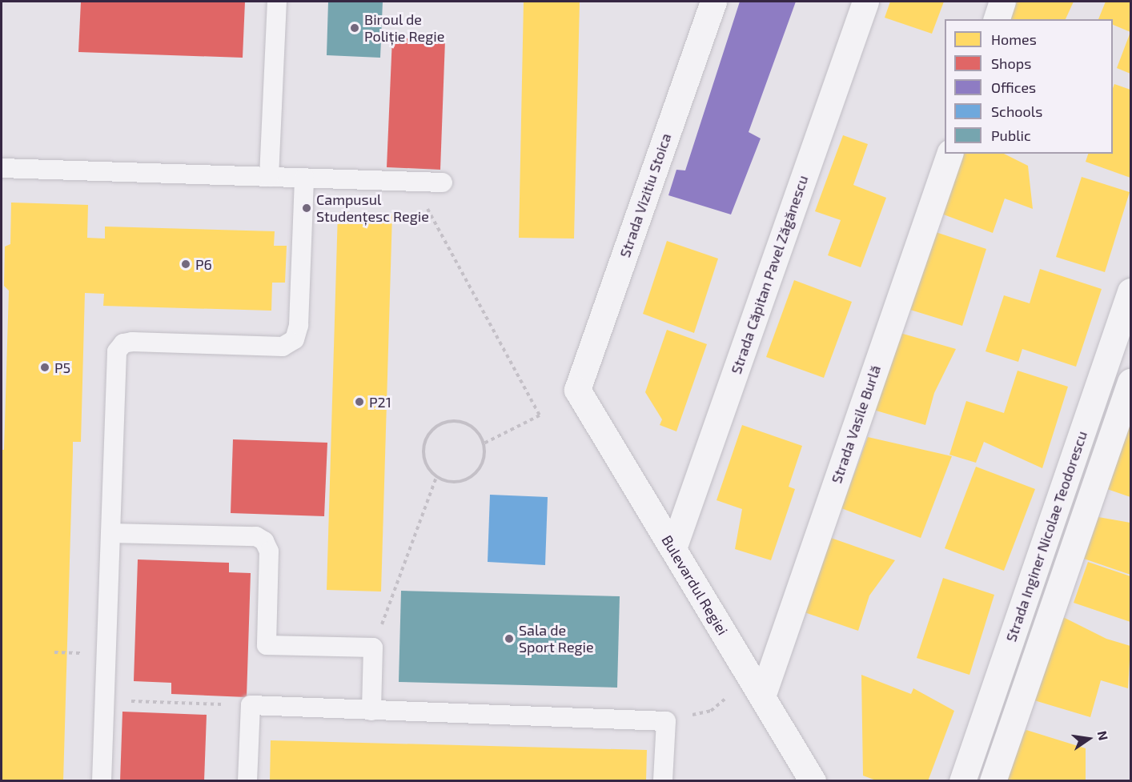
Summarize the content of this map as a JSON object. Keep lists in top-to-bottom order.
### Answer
{
  "streets": {
    "street": [
      "Strada Vizitiu Stoica",
      "Strada Căpitan Pavel Zăgănescu",
      "Strada Vasile Burlă",
      "Strada Inginer Nicolae Teodorescu",
      "Bulevardul Regiei"
    ]
  },
  "crossings": [
    ["Strada Vizitiu Stoica", "Bulevardul Regiei"],
    ["Strada Căpitan Pavel Zăgănescu", "Bulevardul Regiei"],
    ["Strada Vasile Burlă", "Bulevardul Regiei"]
  ],
  "places": [
    "Biroul de Poliție Regie",
    "Campusul Studențesc Regie",
    "P6",
    "P5",
    "P21",
    "Sala de Sport Regie"
  ],
  "legend": [
    "Homes",
    "Shops",
    "Offices",
    "Schools",
    "Public"
  ],
  "north": "right"
}
